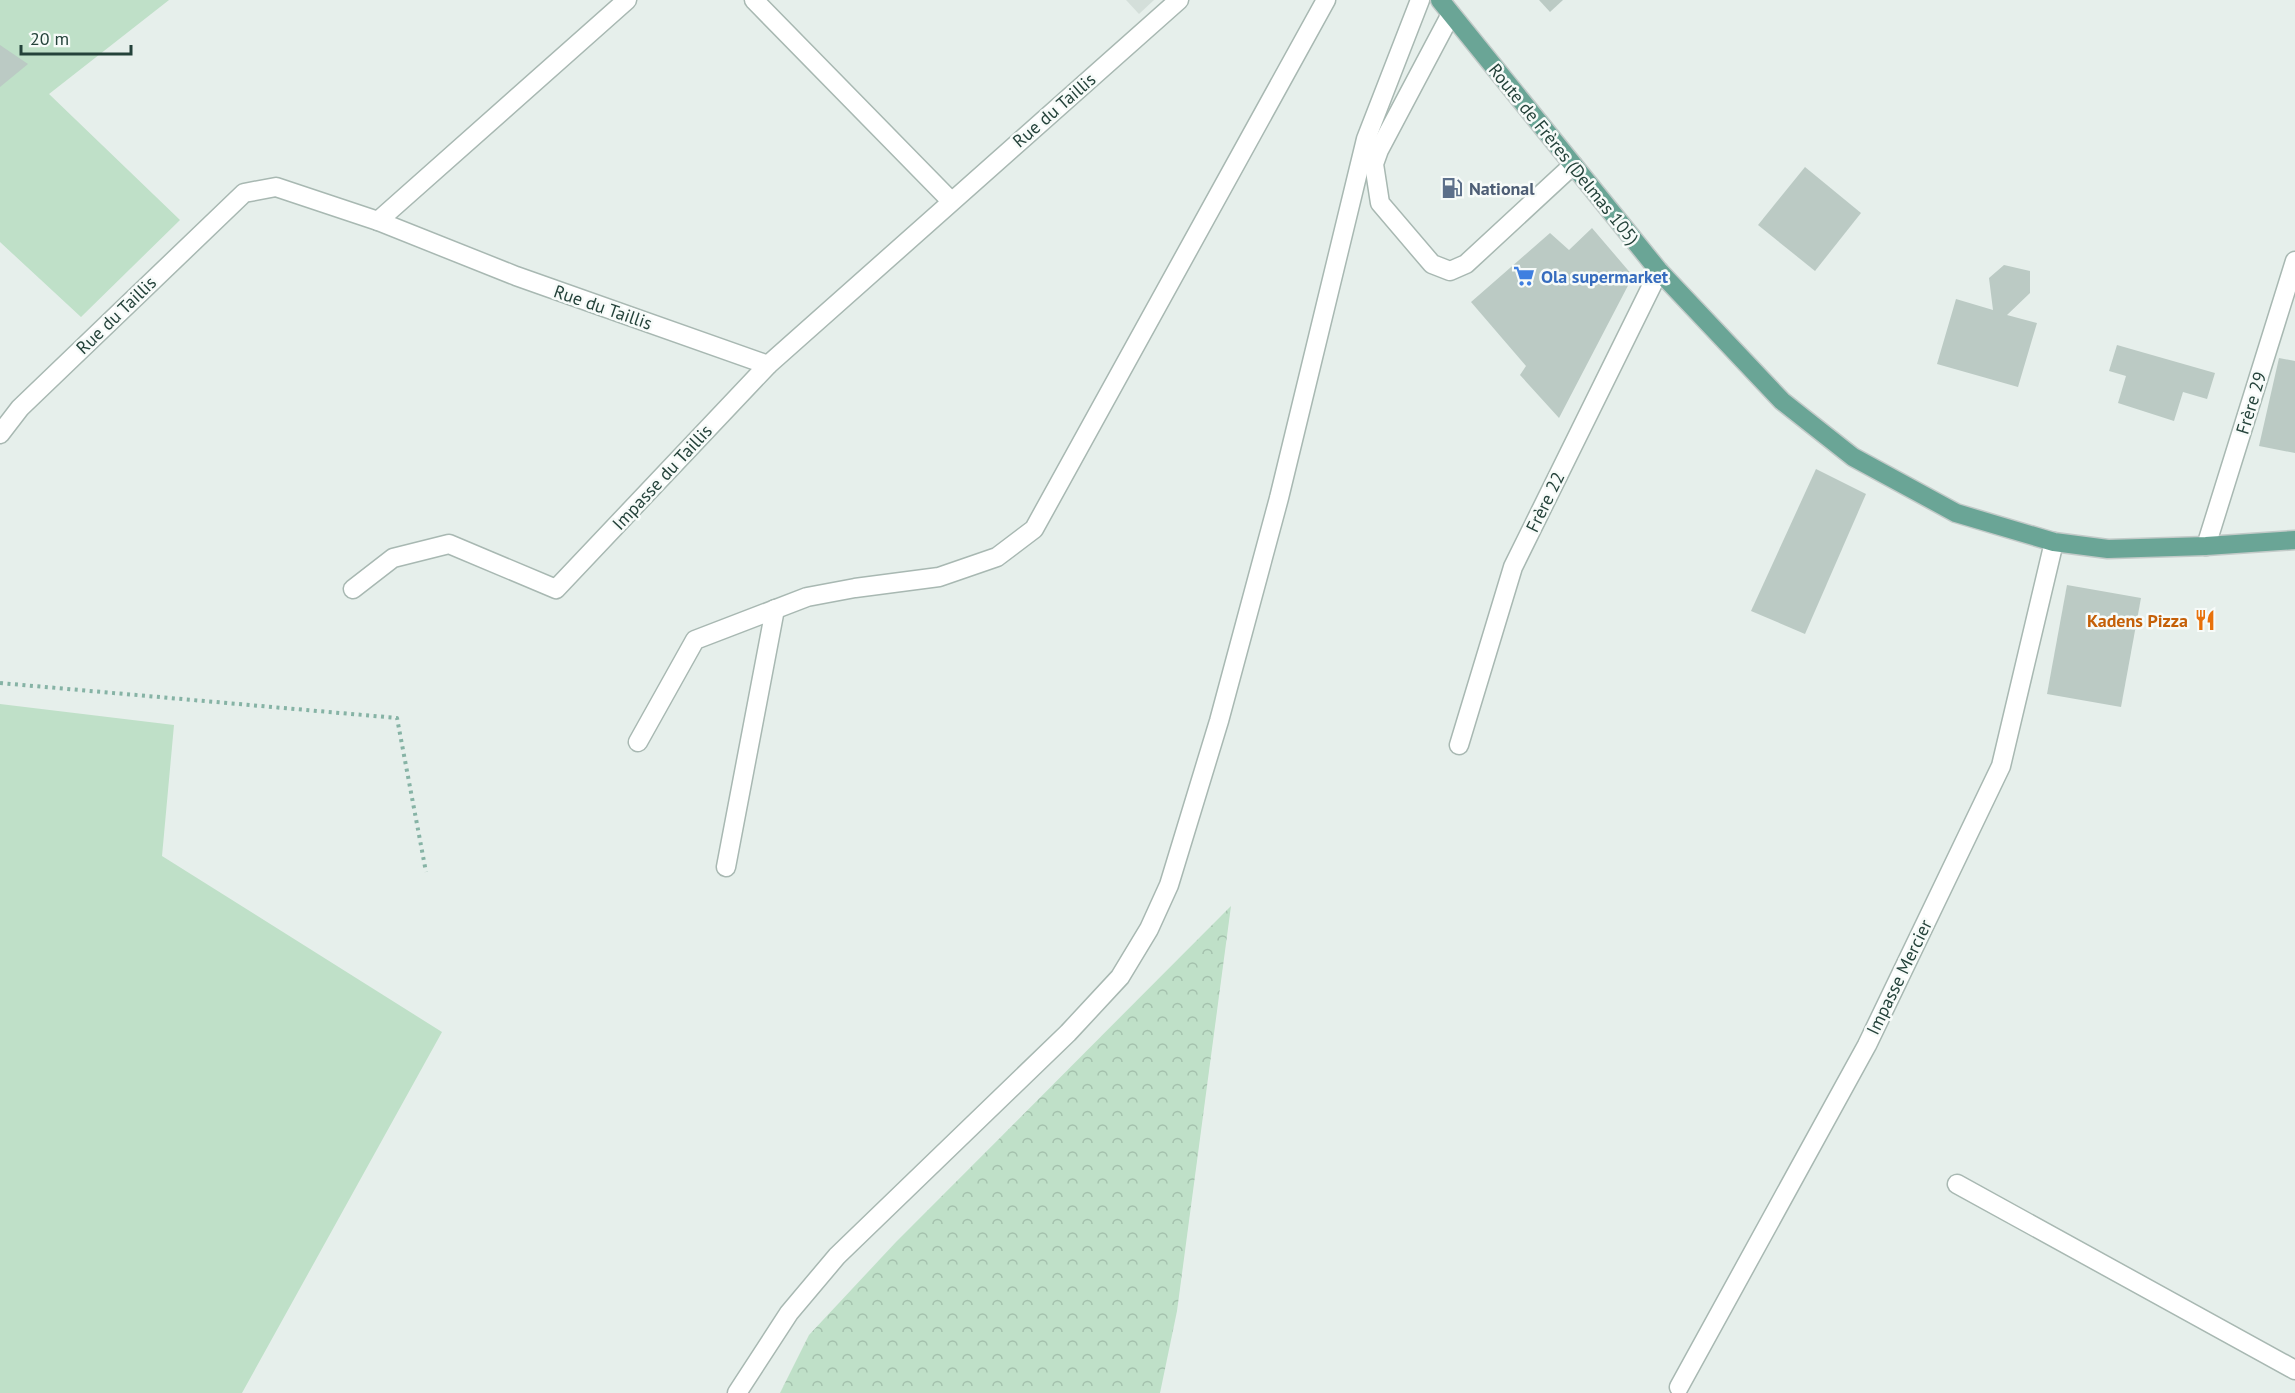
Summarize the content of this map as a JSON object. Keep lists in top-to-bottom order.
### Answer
{
  "streets": {
    "main road": ["Route de Frères (Delmas 105)"],
    "street": [
      "Rue du Taillis",
      "Frère 29",
      "Impasse du Taillis",
      "Frère 22",
      "Impasse Mercier"
    ]
  },
  "crossings": [
    ["Rue du Taillis", "Impasse du Taillis"],
    ["Route de Frères (Delmas 105)", "Frère 29"],
    ["Route de Frères (Delmas 105)", "Frère 22"],
    ["Route de Frères (Delmas 105)", "Impasse Mercier"]
  ],
  "places": {
    "fuel station": ["National"],
    "supermarket": ["Ola supermarket"],
    "restaurant": ["Kadens Pizza"]
  },
  "scale_bar": "20 m"
}
